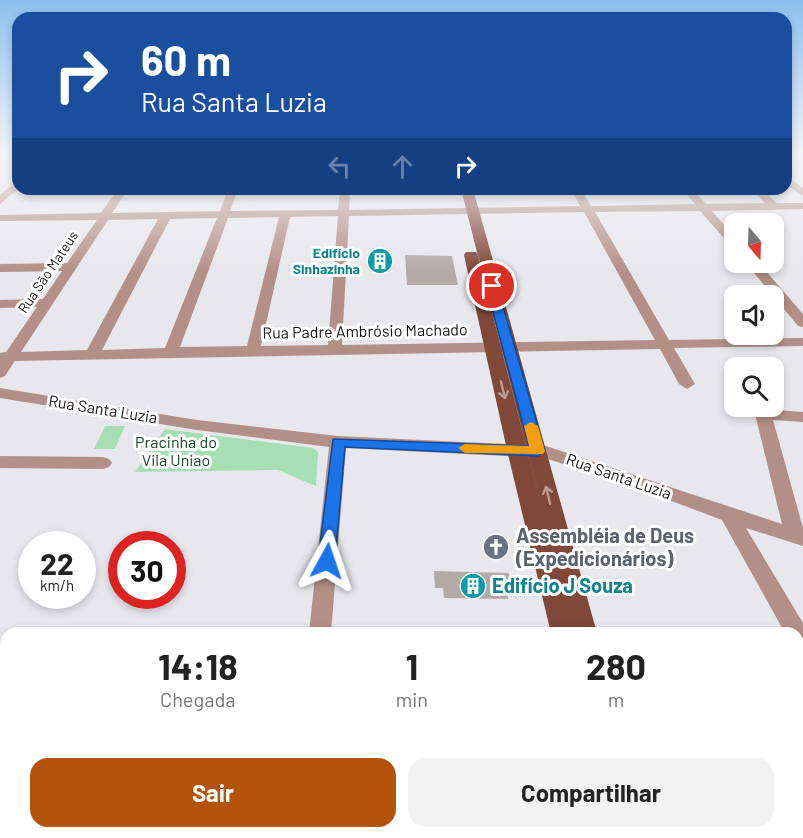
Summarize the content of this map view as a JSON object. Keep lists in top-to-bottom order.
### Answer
{
  "streets": {
    "street": ["Rua São Mateus", "Rua Padre Ambrósio Machado", "Rua Santa Luzia"]
  },
  "crossings": [
    ["Rua São Mateus", "Rua Padre Ambrósio Machado"]
  ],
  "parks": ["Pracinha do Vila Uniao"],
  "places": {
    "building": ["Edifício Sinhazinha", "Edifício J Souza"],
    "church": ["Assembléia de Deus (Expedicionários)"]
  },
  "north": "bottom",
  "page": {
    "turn": ["60 m", "Rua Santa Luzia"],
    "speed": "22 km/h",
    "limit": "30",
    "eta": [
      "14:18",
      "Chegada",
      "1",
      "min",
      "280",
      "m"
    ],
    "buttons": ["Sair", "Compartilhar"]
  }
}
